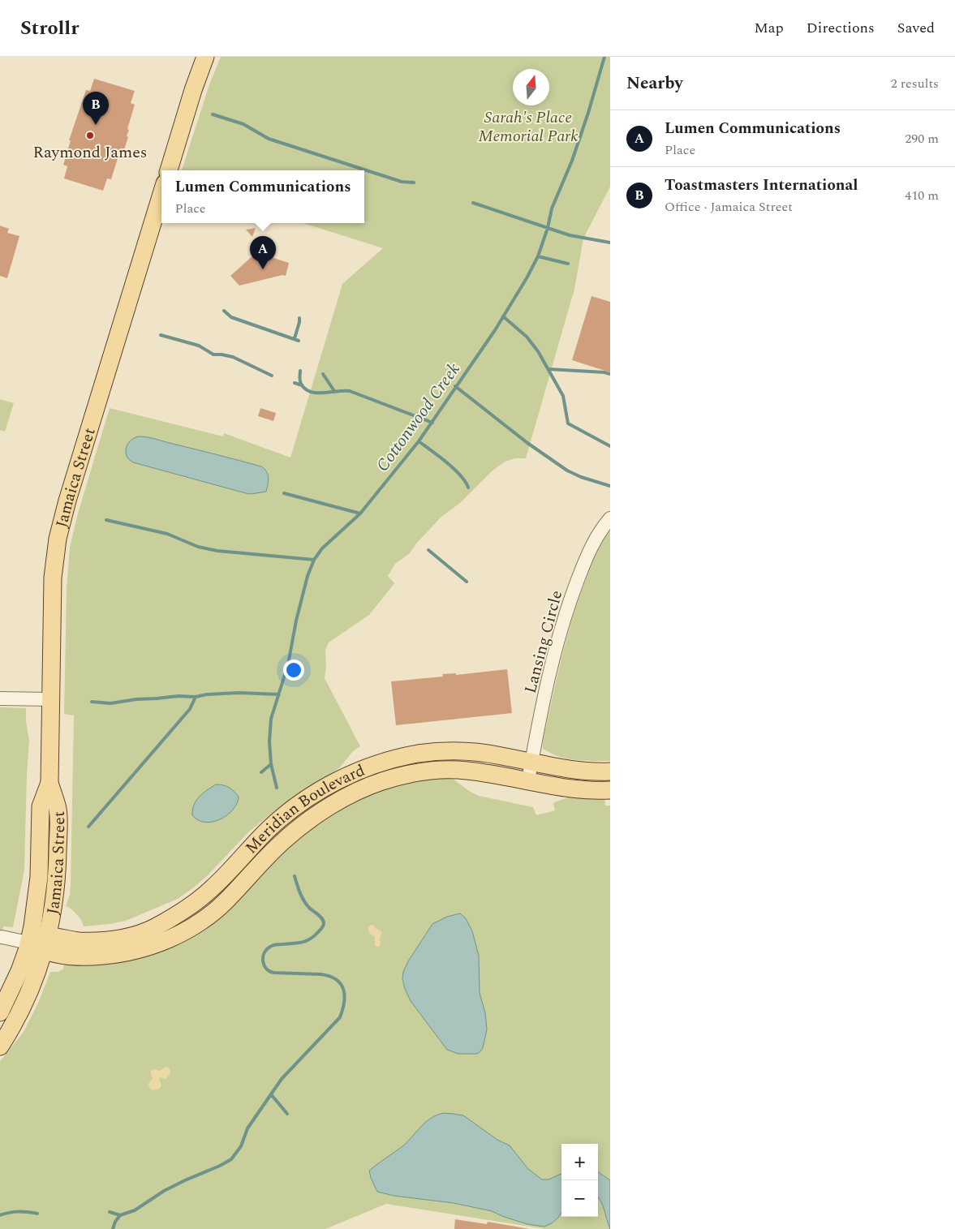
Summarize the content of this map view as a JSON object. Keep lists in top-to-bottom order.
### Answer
{
  "streets": {
    "main road": ["Jamaica Street", "Meridian Boulevard"],
    "street": ["Lansing Circle"]
  },
  "crossings": [
    ["Jamaica Street", "Meridian Boulevard"],
    ["Lansing Circle", "Meridian Boulevard"]
  ],
  "water": ["Cottonwood Creek"],
  "parks": ["Sarah's Place Memorial Park"],
  "places": ["Raymond James"],
  "north": "top",
  "page": {
    "header": "Strollr",
    "nav": ["Map", "Directions", "Saved"],
    "heading": ["Nearby", "2 results"],
    "pins": ["B", "A"],
    "list": [
      {
        "mark": "A",
        "name": "Lumen Communications",
        "note": "Place",
        "value": "290 m"
      },
      {
        "mark": "B",
        "name": "Toastmasters International",
        "note": "Office · Jamaica Street",
        "value": "410 m"
      }
    ],
    "popup": ["Lumen Communications", "Place"],
    "map_buttons": ["+", "−"]
  }
}
